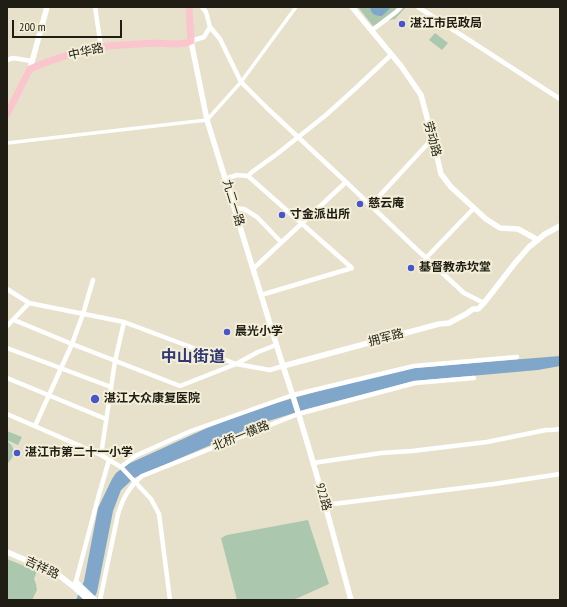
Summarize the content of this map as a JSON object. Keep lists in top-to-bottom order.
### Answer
{
  "streets": {
    "main road": ["中华路", "九二一路"],
    "street": [
      "劳动路",
      "拥军路",
      "北桥一横路",
      "922路",
      "吉祥路"
    ]
  },
  "crossings": [
    ["中华路", "九二一路"],
    ["九二一路", "拥军路"],
    ["九二一路", "922路"],
    ["北桥一横路", "922路"]
  ],
  "districts": ["中山街道"],
  "places": [
    "湛江市民政局",
    "慈云庵",
    "寸金派出所",
    "基督教赤坎堂",
    "晨光小学",
    "湛江大众康复医院",
    "湛江市第二十一小学"
  ],
  "scale_bar": "200 m"
}
